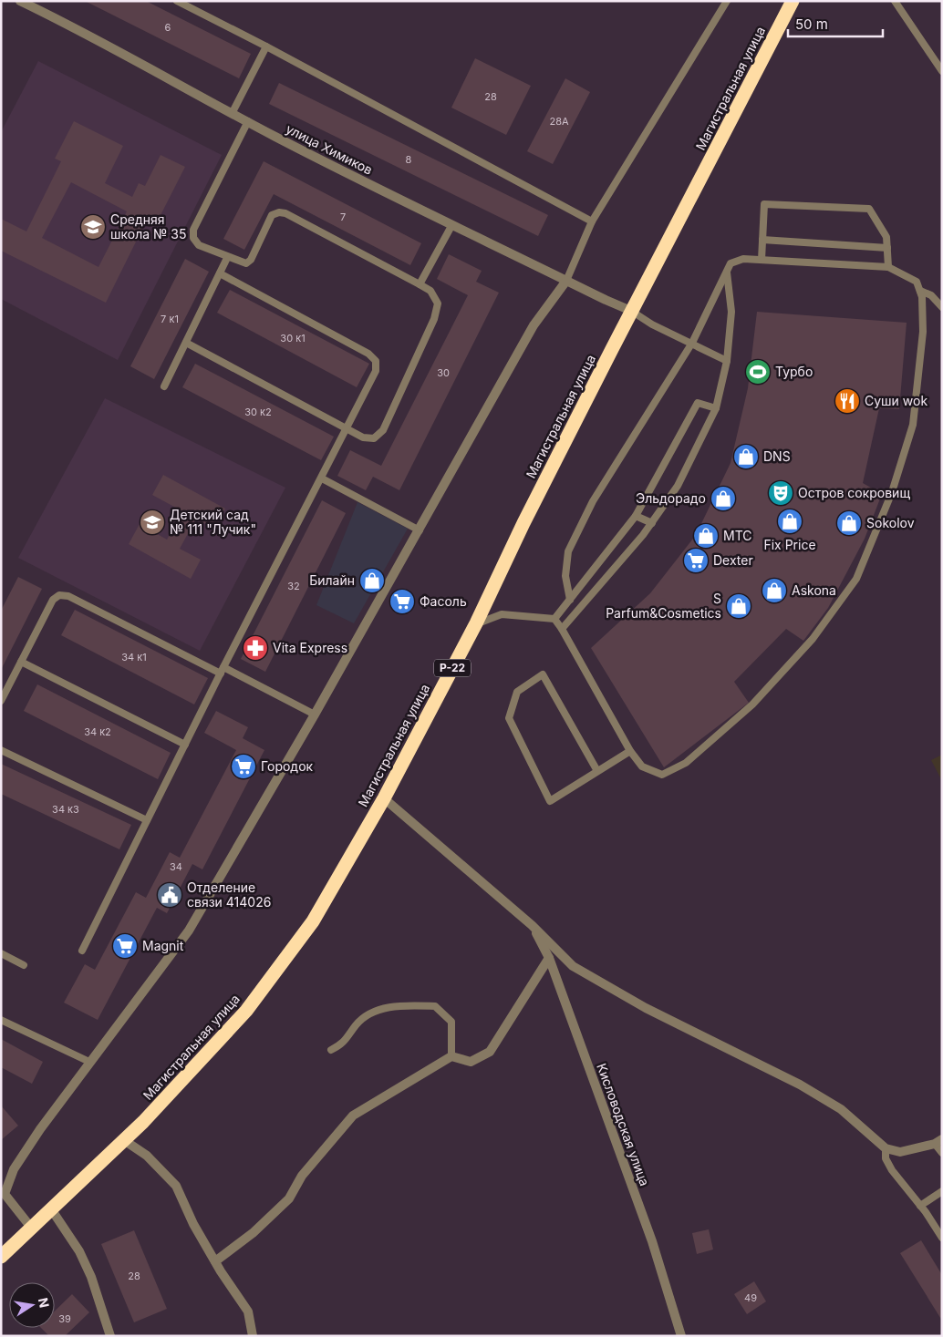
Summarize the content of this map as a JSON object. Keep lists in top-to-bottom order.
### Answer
{
  "streets": {
    "highway": ["Магистральная улица", "Р-22"],
    "street": ["улица Химиков", "Кисловодская улица"]
  },
  "crossings": [
    ["Магистральная улица", "улица Химиков"]
  ],
  "places": {
    "school or university": ["Средняя школа № 35", "Детский сад № 111 \"Лучик\""],
    "sports": ["Турбо"],
    "restaurant": ["Суши wok"],
    "shop": [
      "DNS",
      "Эльдорадо",
      "Fix Price",
      "Sokolov",
      "МТС",
      "Билайн",
      "Askona",
      "S Parfum&Cosmetics"
    ],
    "theatre": ["Остров сокровищ"],
    "supermarket": [
      "Dexter",
      "Фасоль",
      "Городок",
      "Magnit"
    ],
    "pharmacy": ["Vita Express"],
    "public building": ["Отделение связи 414026"]
  },
  "house_numbers": [
    "6",
    "28",
    "28А",
    "8",
    "7",
    "7 к1",
    "30 к1",
    "30",
    "30 к2",
    "32",
    "34 к1",
    "34 к2",
    "34 к3",
    "34",
    "28",
    "49",
    "39"
  ],
  "scale_bar": "50 m",
  "north": "right"
}
